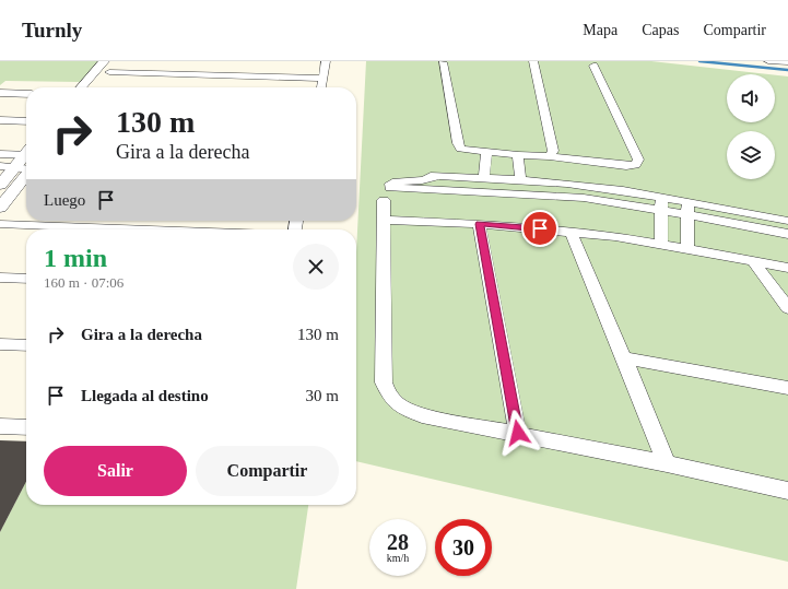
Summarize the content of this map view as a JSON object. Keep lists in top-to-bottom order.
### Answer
{
  "page": {
    "header": "Turnly",
    "nav": ["Mapa", "Capas", "Compartir"],
    "turn": ["130 m", "Gira a la derecha"],
    "then": "Luego",
    "heading": ["1 min", "160 m · 07:06"],
    "list": [
      {
        "name": "Gira a la derecha",
        "value": "130 m"
      },
      {
        "name": "Llegada al destino",
        "value": "30 m"
      }
    ],
    "buttons": ["Salir", "Compartir"],
    "speed": "28 km/h",
    "limit": "30"
  }
}
